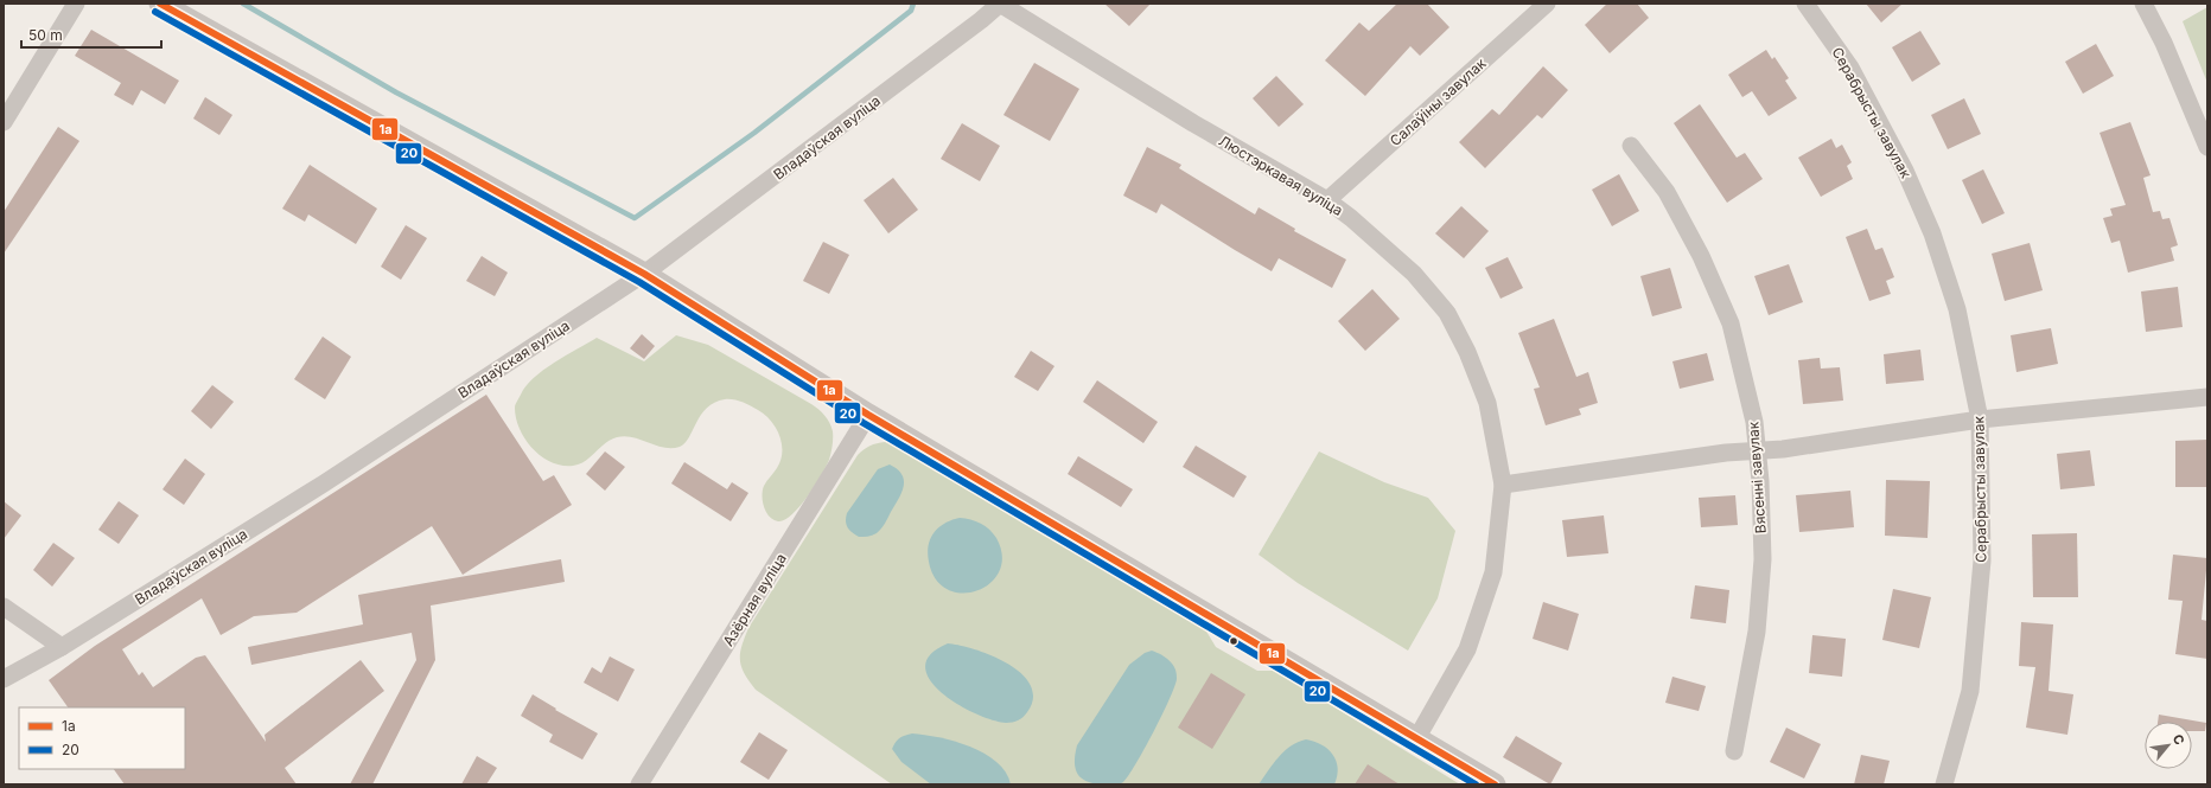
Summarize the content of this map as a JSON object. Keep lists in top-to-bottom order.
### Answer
{
  "streets": {
    "street": [
      "Салаўіны завулак",
      "Серабрысты завулак",
      "Владаўская вуліца",
      "Люстэркавая вуліца",
      "Вясенні завулак",
      "Азёрная вуліца"
    ]
  },
  "crossings": [
    ["Салаўіны завулак", "Люстэркавая вуліца"],
    ["Владаўская вуліца", "Люстэркавая вуліца"]
  ],
  "lines": ["transit line 1а", "transit line 20"],
  "legend": ["1а", "20"],
  "scale_bar": "50 m",
  "north": "top right"
}
